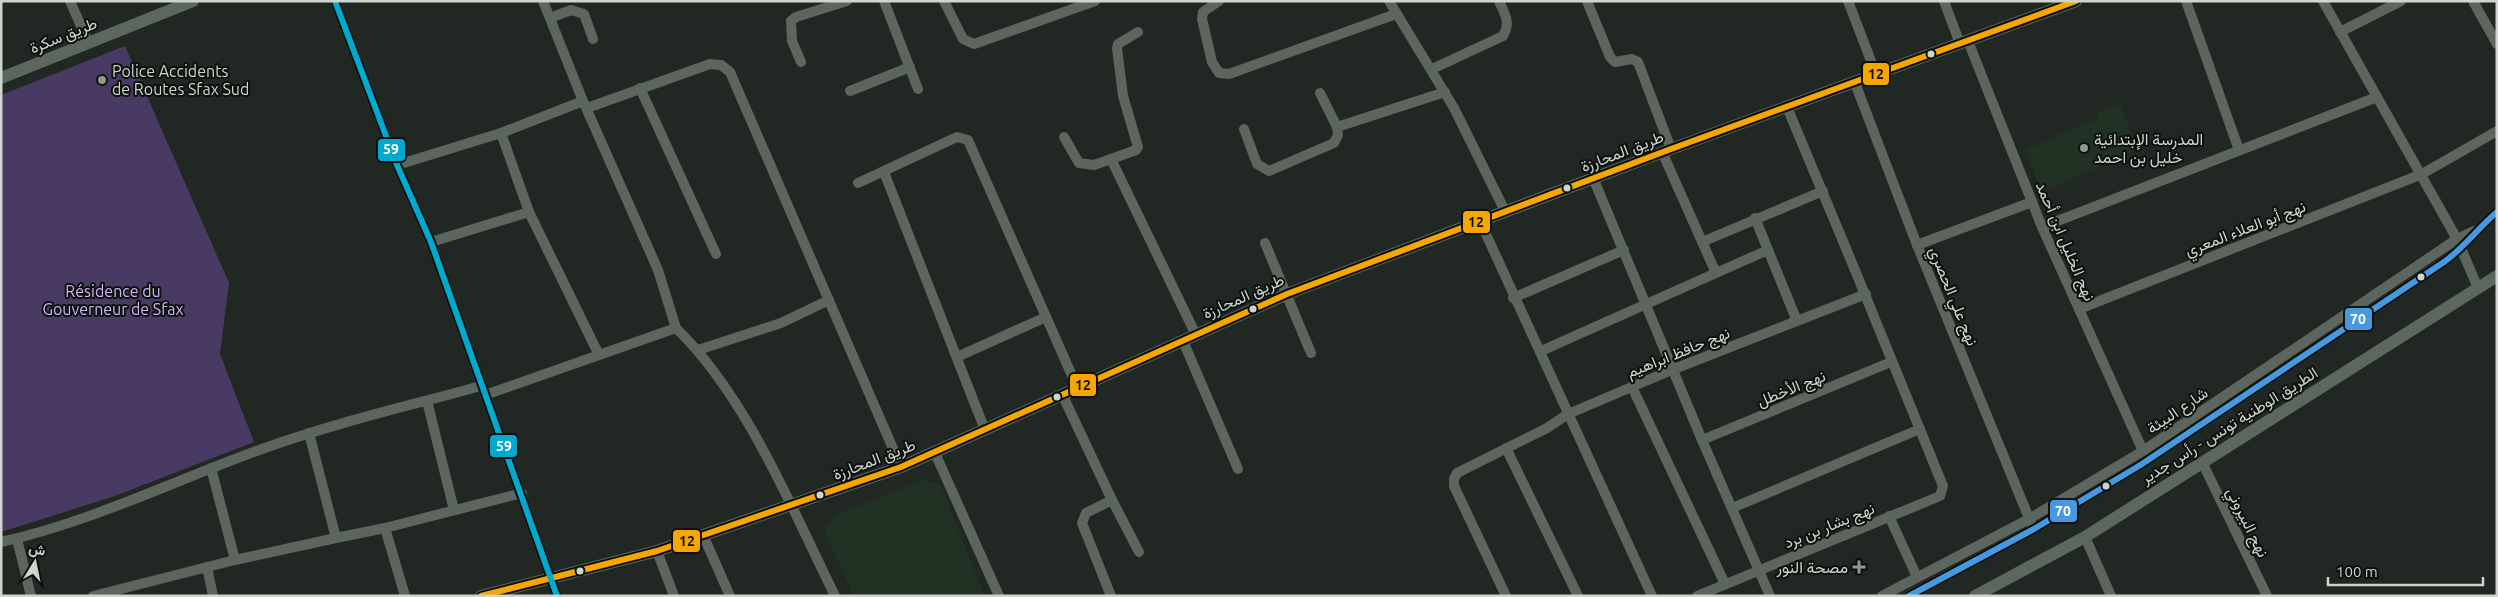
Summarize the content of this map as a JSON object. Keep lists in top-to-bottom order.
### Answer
{
  "streets": {
    "main road": ["طريق سكرة", "طريق المحارزة", "الطريق الوطنية تونس - رأس جدير"],
    "street": [
      "نهج أبو العلاء المعري",
      "نهج الخليل ابن أحمد",
      "نهج علي الحصري",
      "نهج حافظ ابراهيم",
      "نهج الأخطل",
      "شارع البيئة",
      "نهج البيروني",
      "نهج بشار بن برد"
    ]
  },
  "crossings": [
    ["طريق المحارزة", "نهج الخليل ابن أحمد"],
    ["طريق المحارزة", "نهج علي الحصري"],
    ["نهج أبو العلاء المعري", "نهج الخليل ابن أحمد"],
    ["نهج الخليل ابن أحمد", "شارع البيئة"],
    ["نهج علي الحصري", "شارع البيئة"],
    ["الطريق الوطنية تونس - رأس جدير", "نهج البيروني"]
  ],
  "parks": ["Résidence du Gouverneur de Sfax"],
  "places": {
    "other": ["Police Accidents de Routes Sfax Sud", "المدرسة الإبتدائية خليل بن احمد"],
    "health": ["مصحة النور"]
  },
  "lines": ["transit line 12", "transit line 59", "transit line 70"],
  "scale_bar": "100 m",
  "north": "top"
}
